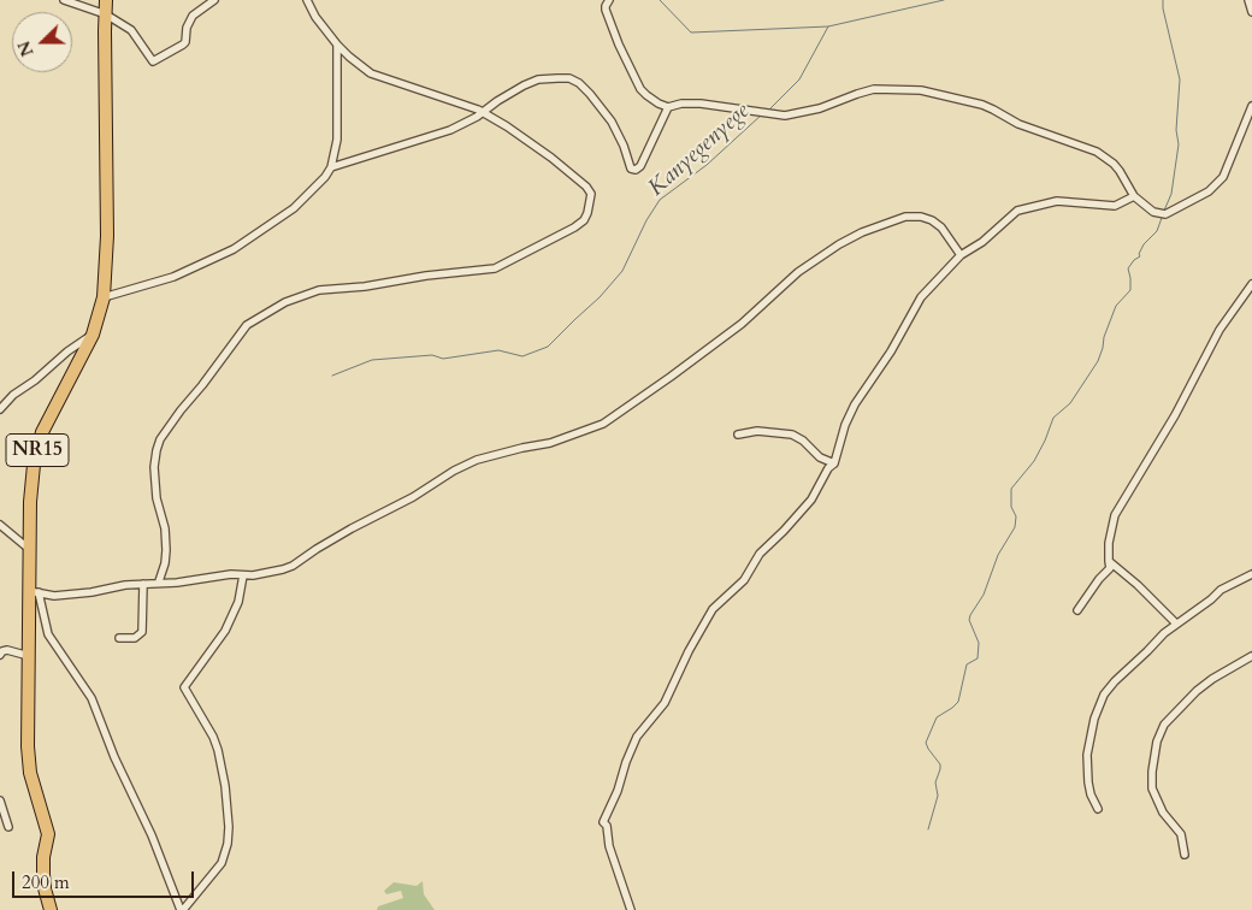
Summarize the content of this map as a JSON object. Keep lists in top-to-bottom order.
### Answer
{
  "streets": {
    "highway": ["NR15"]
  },
  "water": ["Kanyegenyege"],
  "scale_bar": "200 m",
  "north": "left"
}
